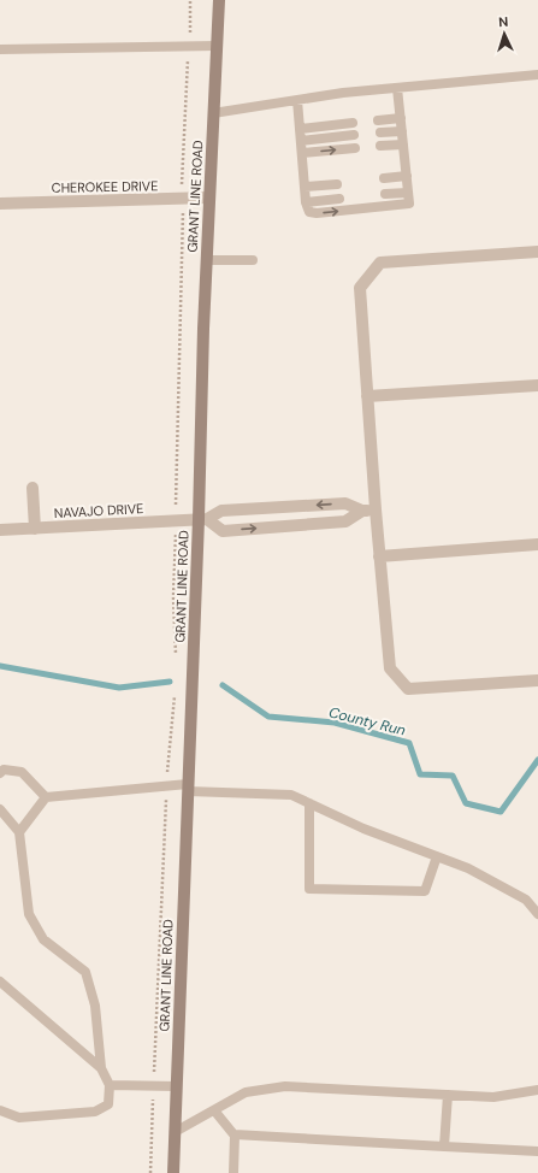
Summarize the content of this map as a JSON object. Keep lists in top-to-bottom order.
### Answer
{
  "streets": {
    "main road": ["GRANT LINE ROAD"],
    "street": ["CHEROKEE DRIVE", "NAVAJO DRIVE"]
  },
  "crossings": [
    ["CHEROKEE DRIVE", "GRANT LINE ROAD"],
    ["GRANT LINE ROAD", "NAVAJO DRIVE"]
  ],
  "water": ["County Run"],
  "north": "top"
}
